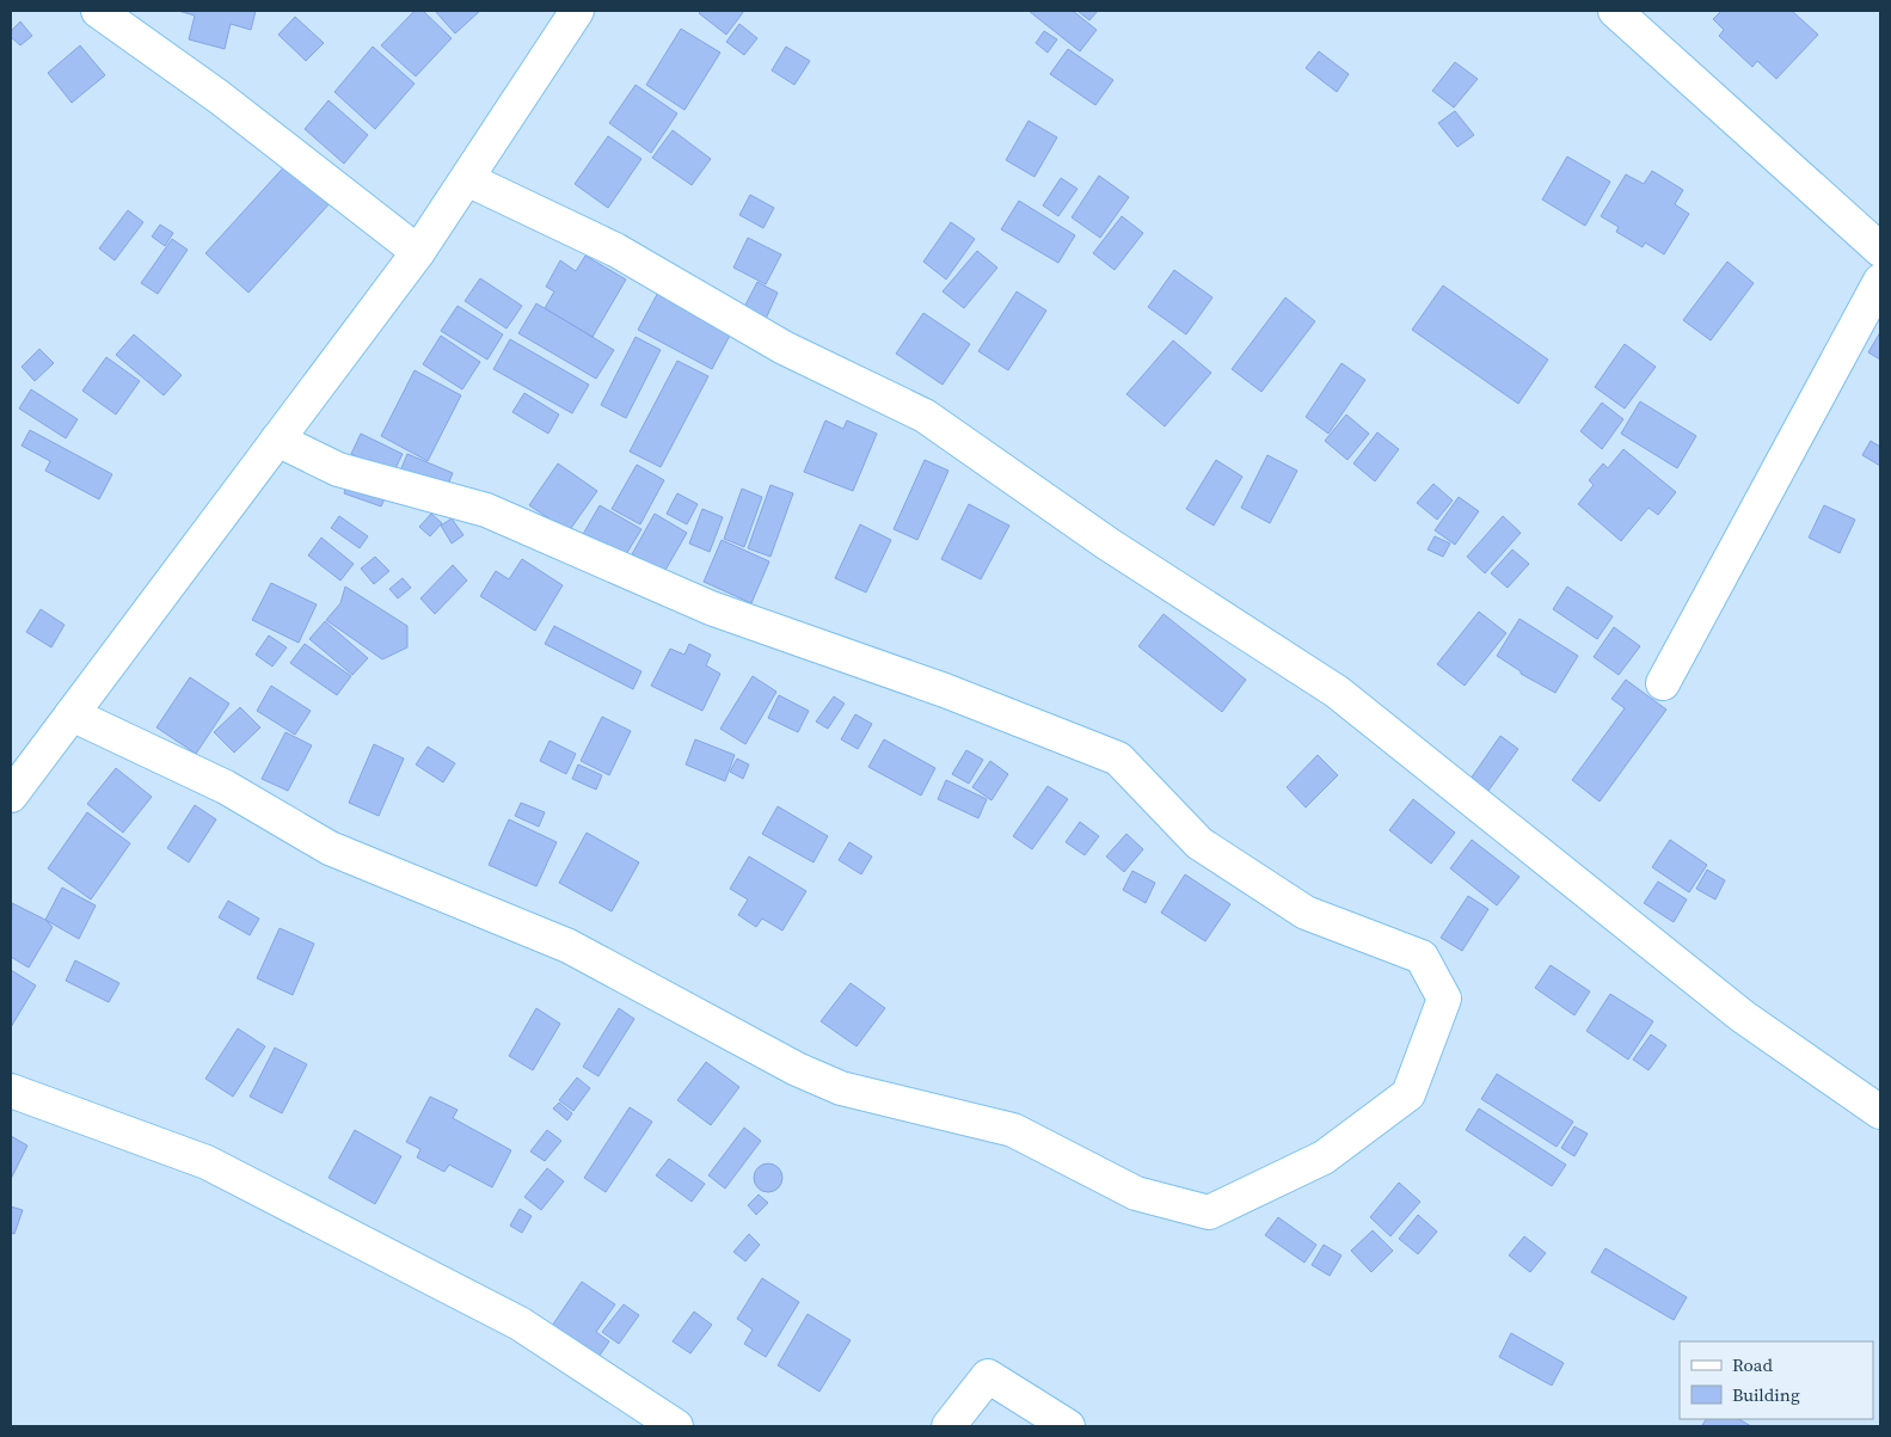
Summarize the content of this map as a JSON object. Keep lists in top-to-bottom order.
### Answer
{
  "legend": ["Road", "Building"]
}
